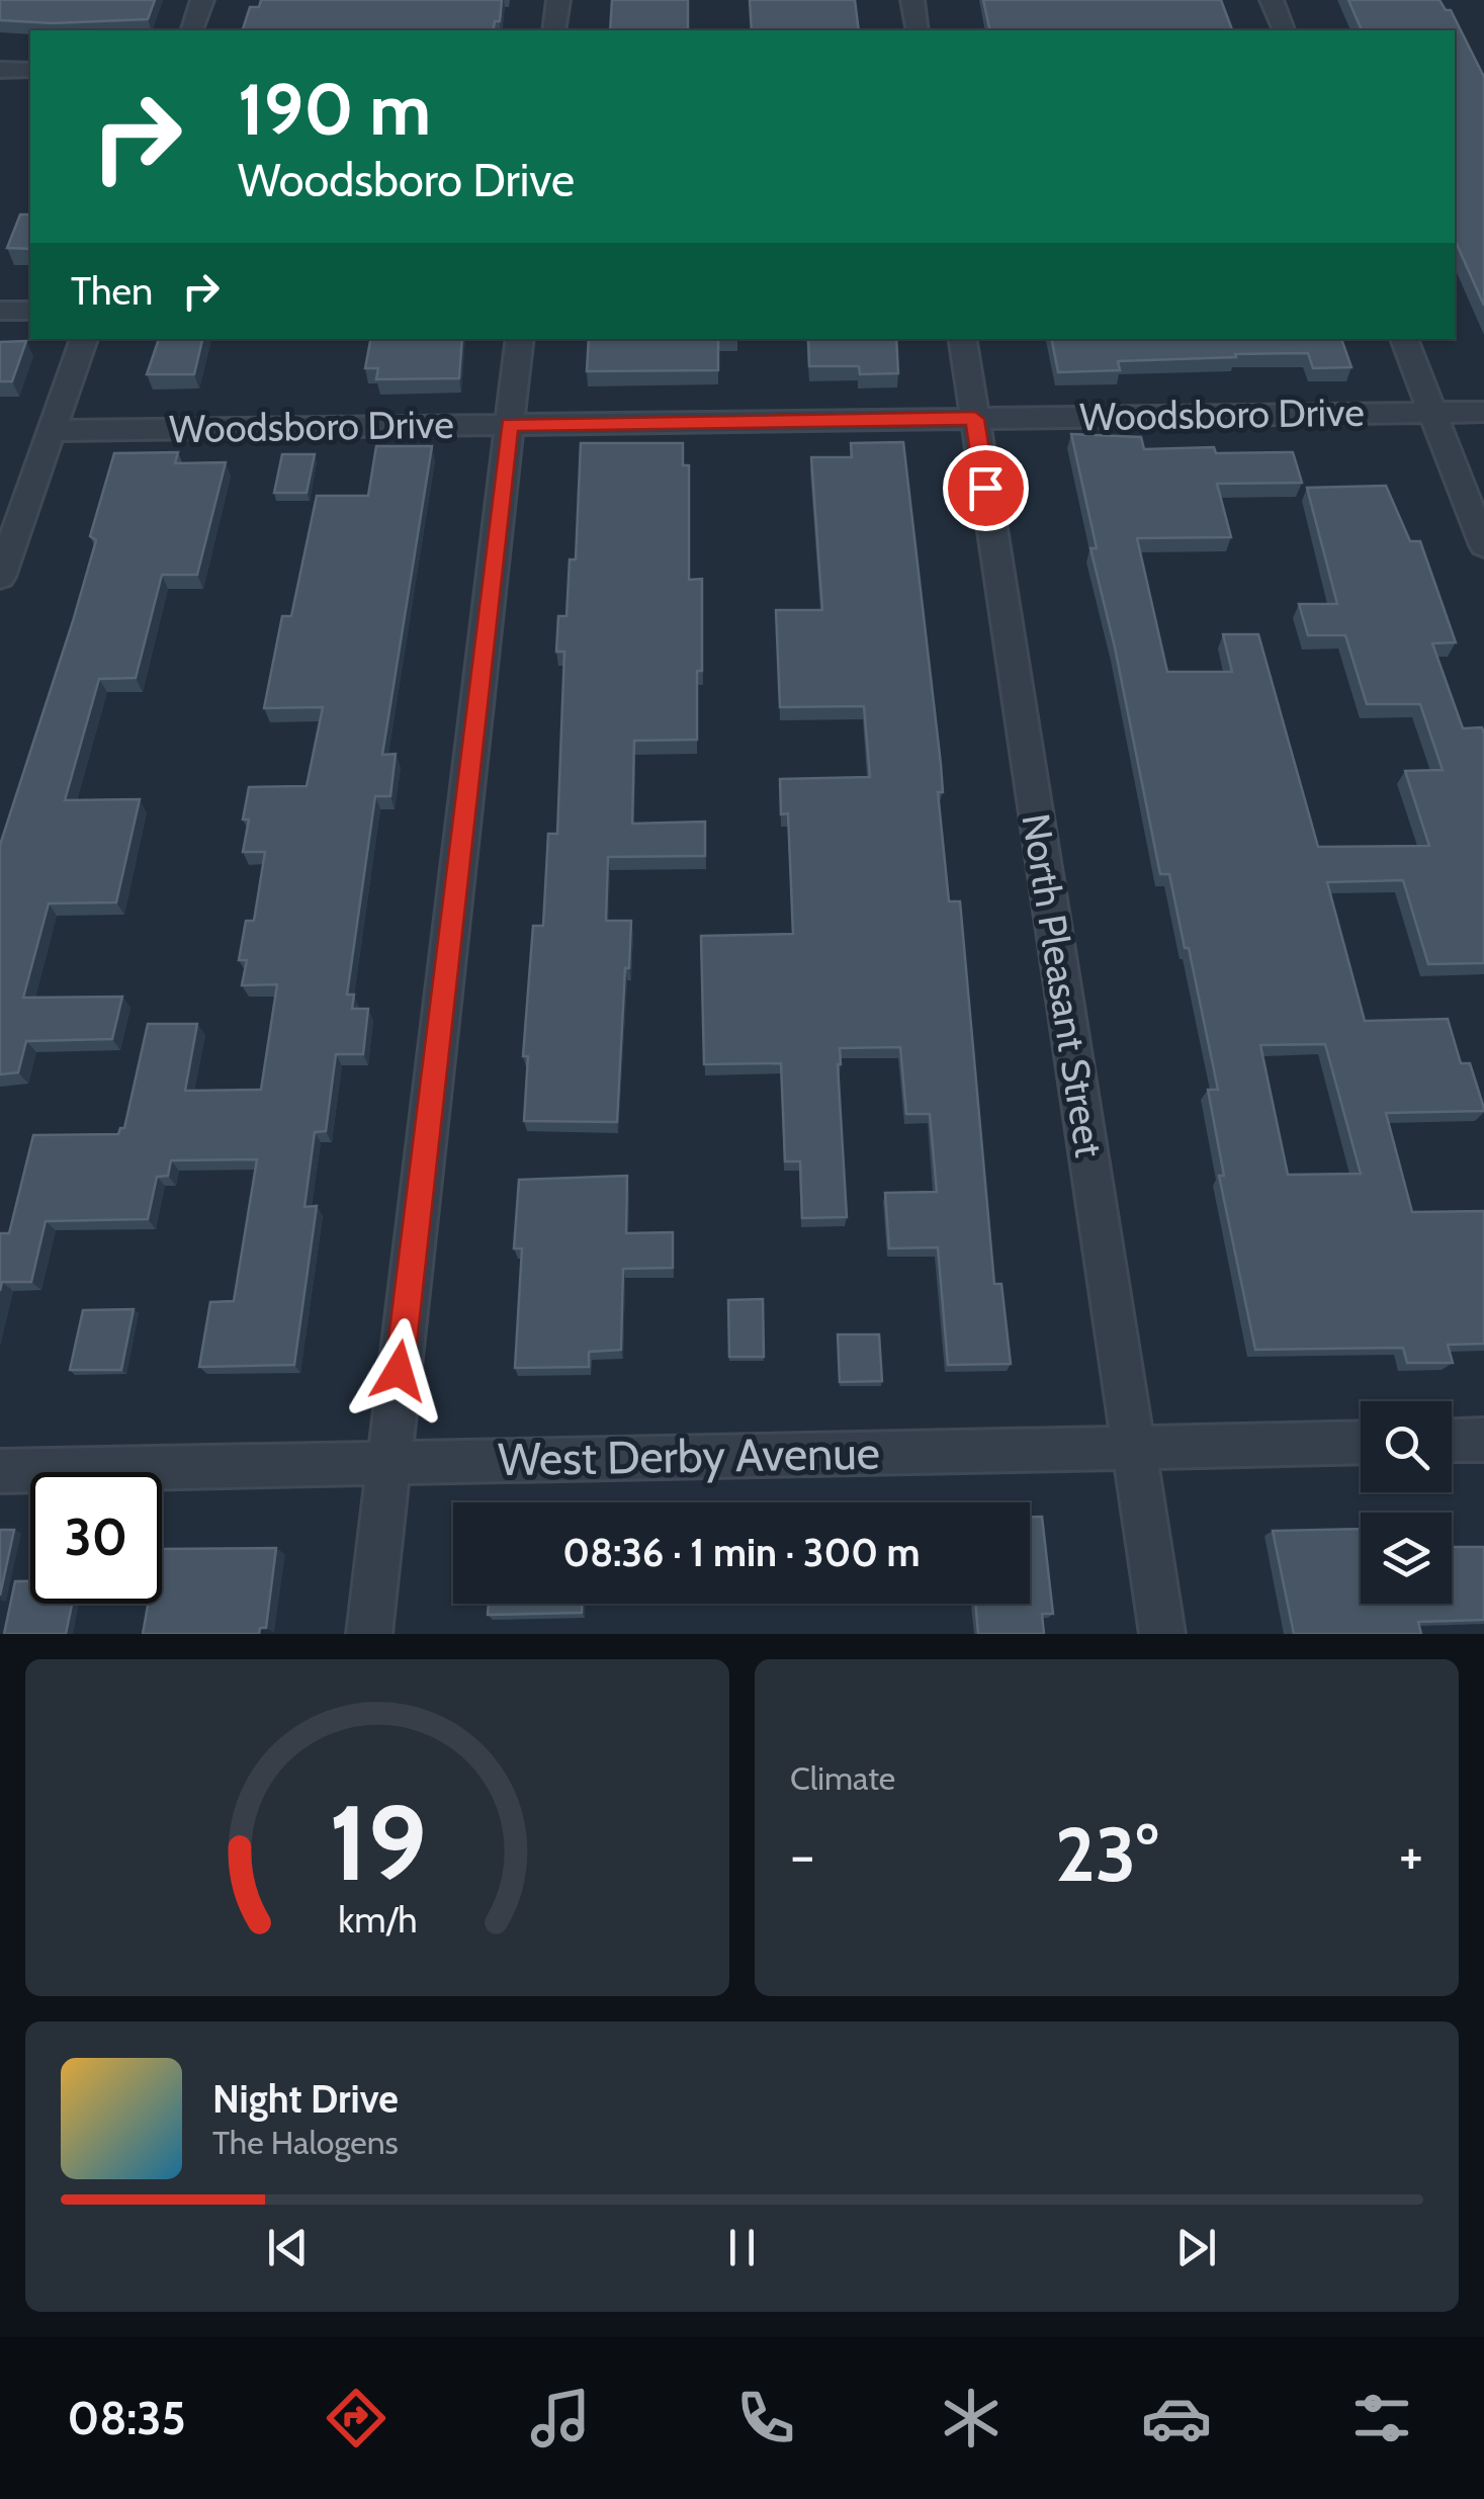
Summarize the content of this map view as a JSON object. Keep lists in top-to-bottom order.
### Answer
{
  "streets": {
    "street": ["Woodsboro Drive", "North Pleasant Street", "West Derby Avenue"]
  },
  "crossings": [
    ["Woodsboro Drive", "North Pleasant Street"],
    ["North Pleasant Street", "West Derby Avenue"]
  ],
  "page": {
    "turn": ["190 m", "Woodsboro Drive"],
    "then": "Then",
    "limit": "30",
    "trip": "08:36 · 1 min · 300 m",
    "tile": "Climate",
    "heat": ["−", "23°", "+"],
    "song": ["Night Drive", "The Halogens"],
    "tabs": "08:35",
    "gauge": ["19", "km/h"]
  }
}
